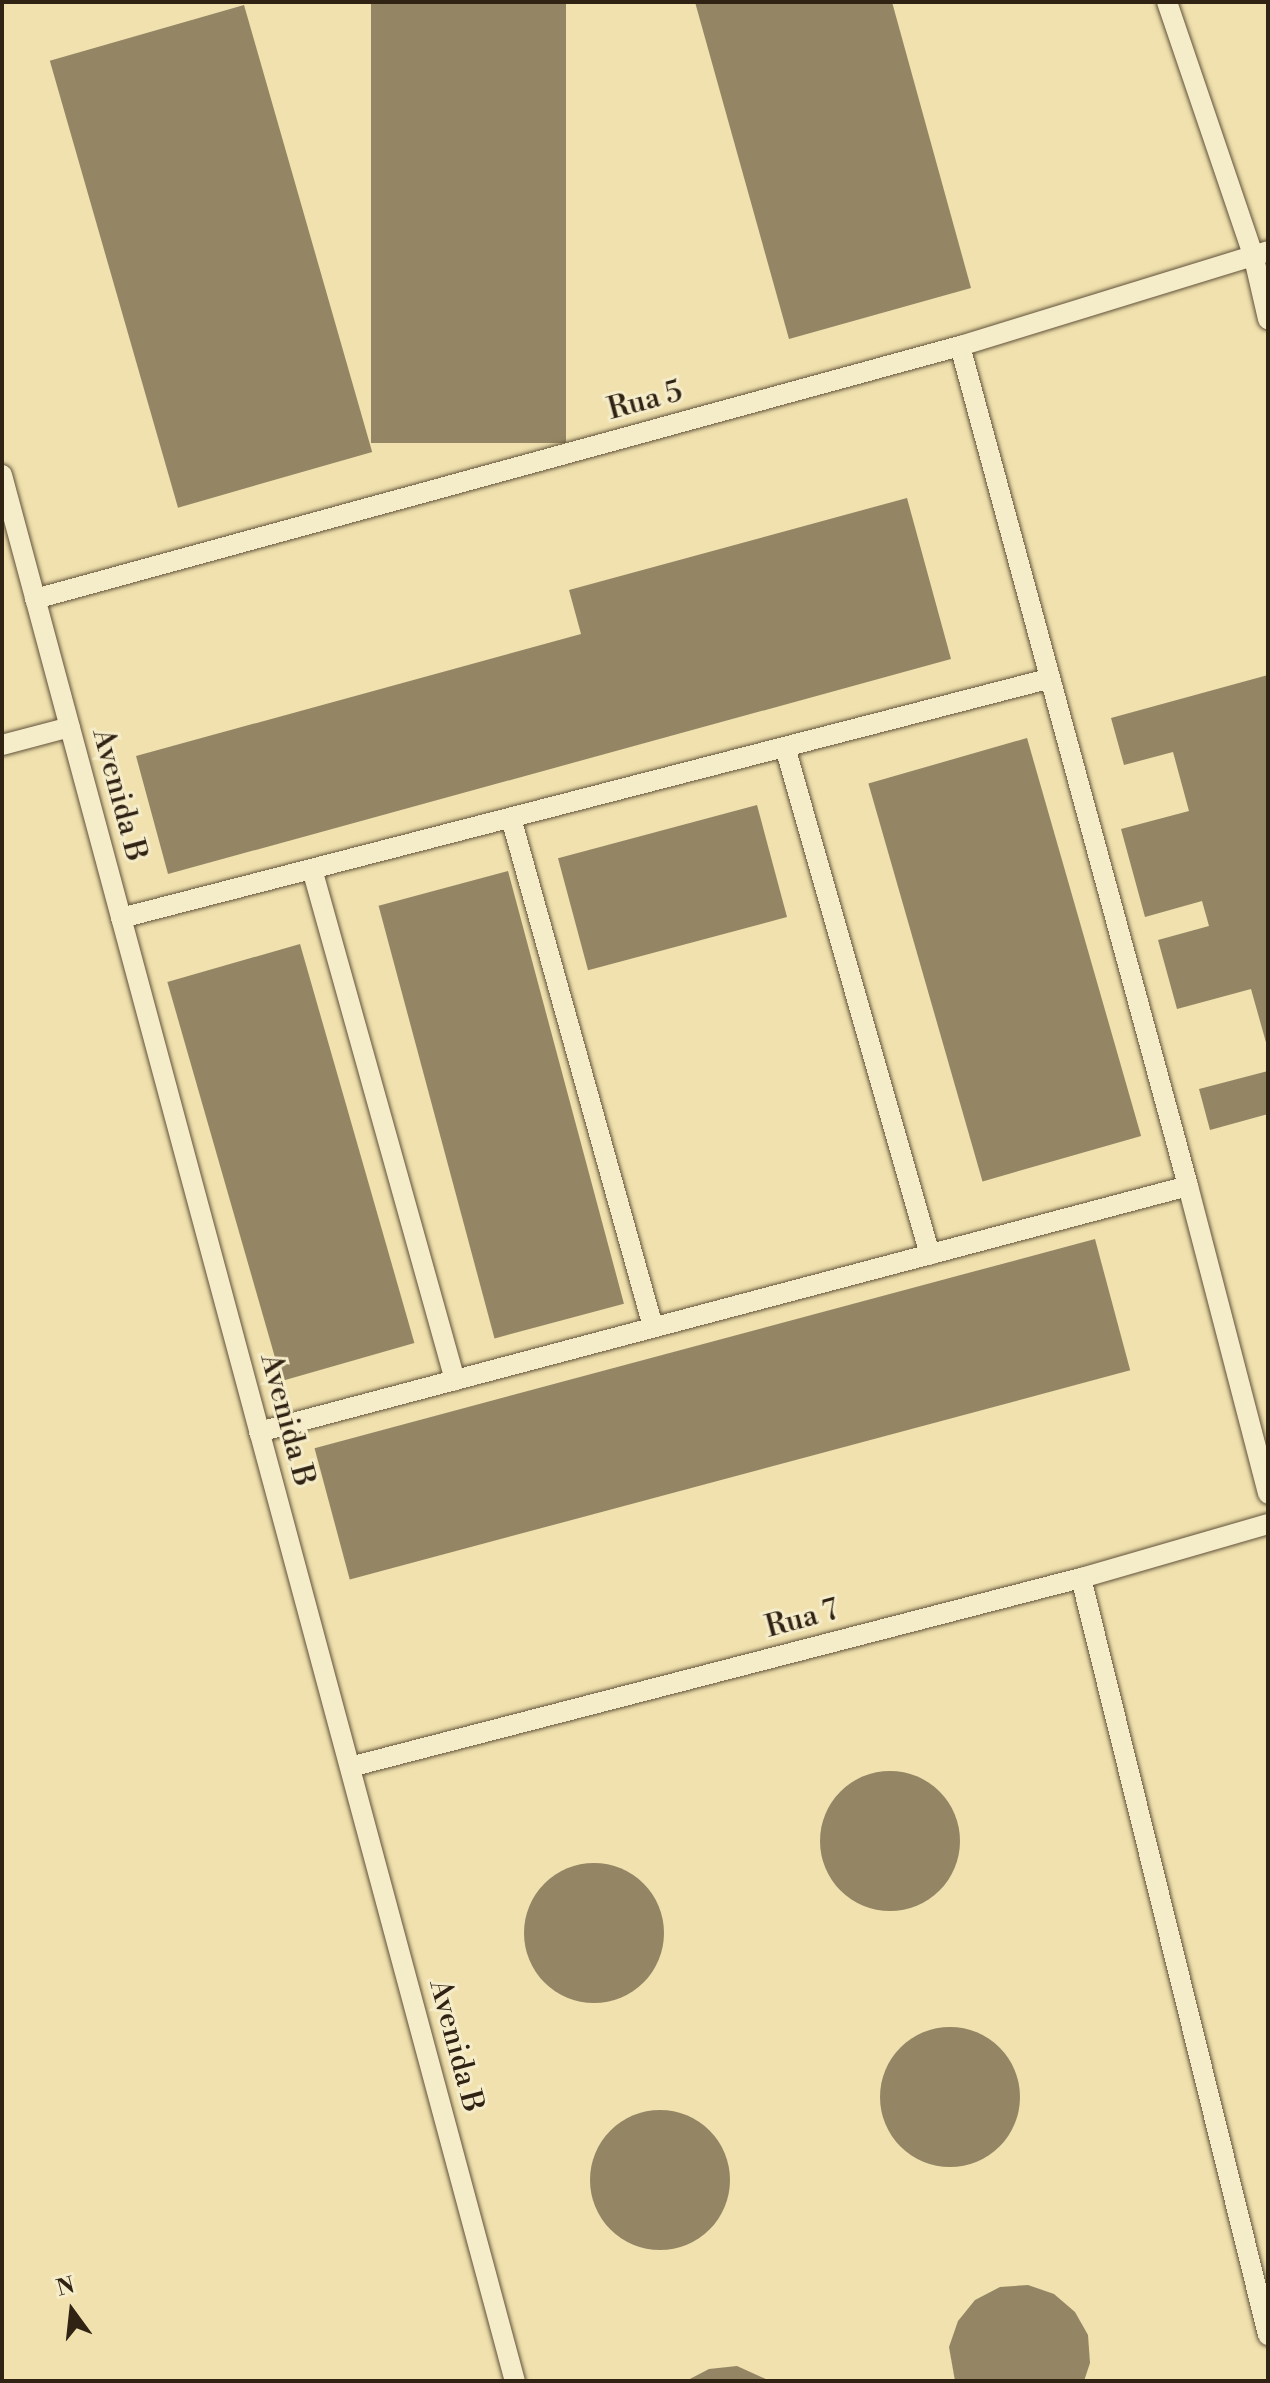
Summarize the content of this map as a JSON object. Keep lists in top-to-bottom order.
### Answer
{
  "streets": {
    "lane": ["Rua 5", "Avenida B", "Rua 7"]
  },
  "crossings": [
    ["Rua 5", "Avenida B"],
    ["Avenida B", "Rua 7"]
  ],
  "north": "top"
}
